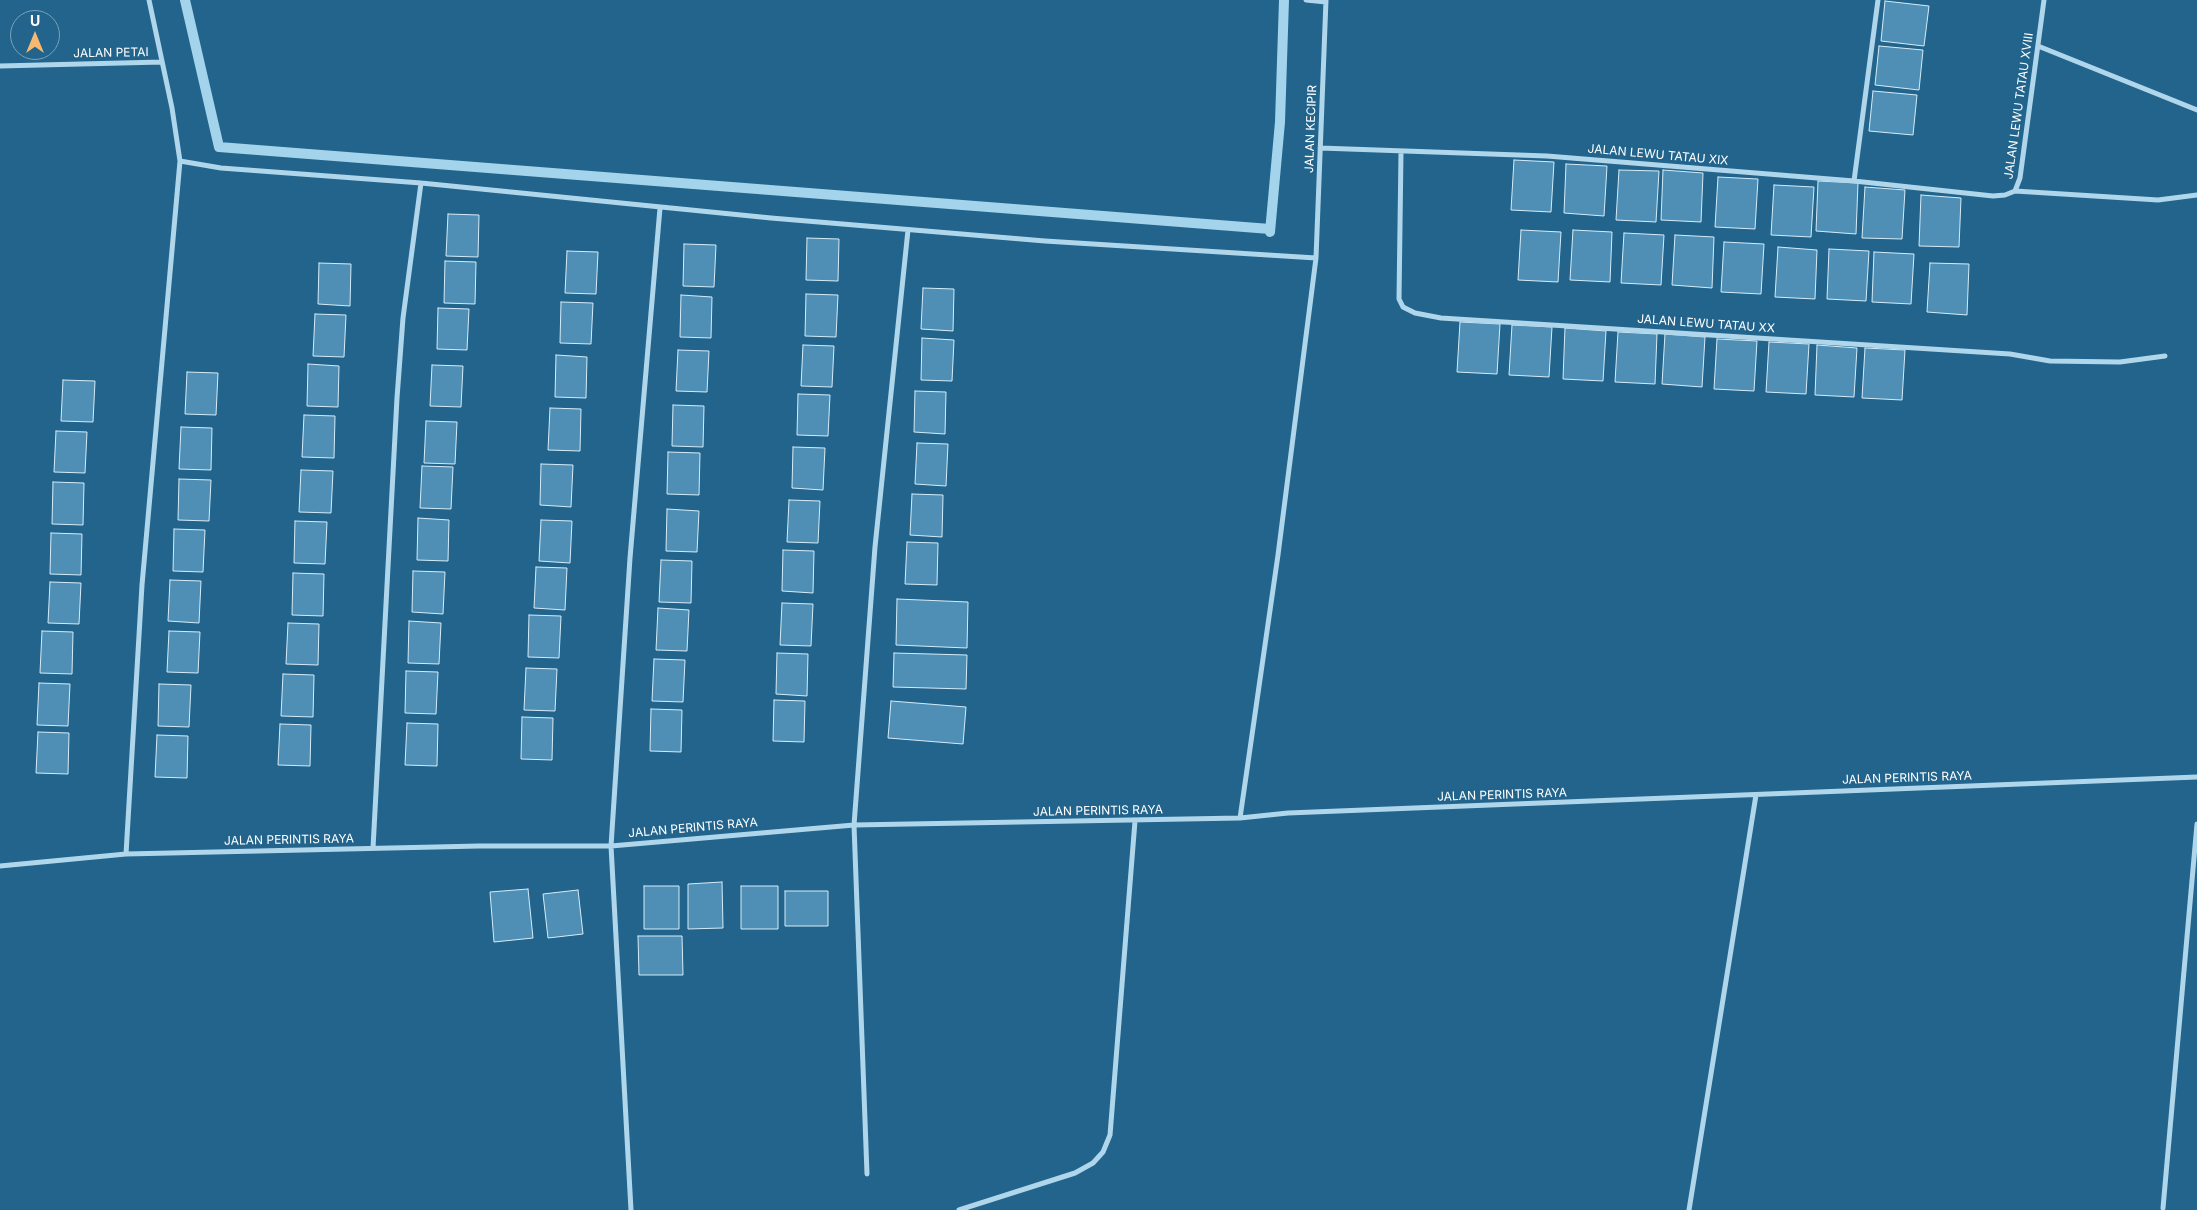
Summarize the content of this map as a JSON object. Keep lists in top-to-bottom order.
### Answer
{
  "streets": {
    "street": [
      "JALAN PETAI",
      "JALAN LEWU TATAU XVIII",
      "JALAN KECIPIR",
      "JALAN LEWU TATAU XIX",
      "JALAN LEWU TATAU XX",
      "JALAN PERINTIS RAYA"
    ]
  },
  "crossings": [
    ["JALAN LEWU TATAU XVIII", "JALAN LEWU TATAU XIX"],
    ["JALAN KECIPIR", "JALAN LEWU TATAU XIX"],
    ["JALAN KECIPIR", "JALAN PERINTIS RAYA"],
    ["JALAN LEWU TATAU XIX", "JALAN LEWU TATAU XX"]
  ],
  "north": "top"
}
